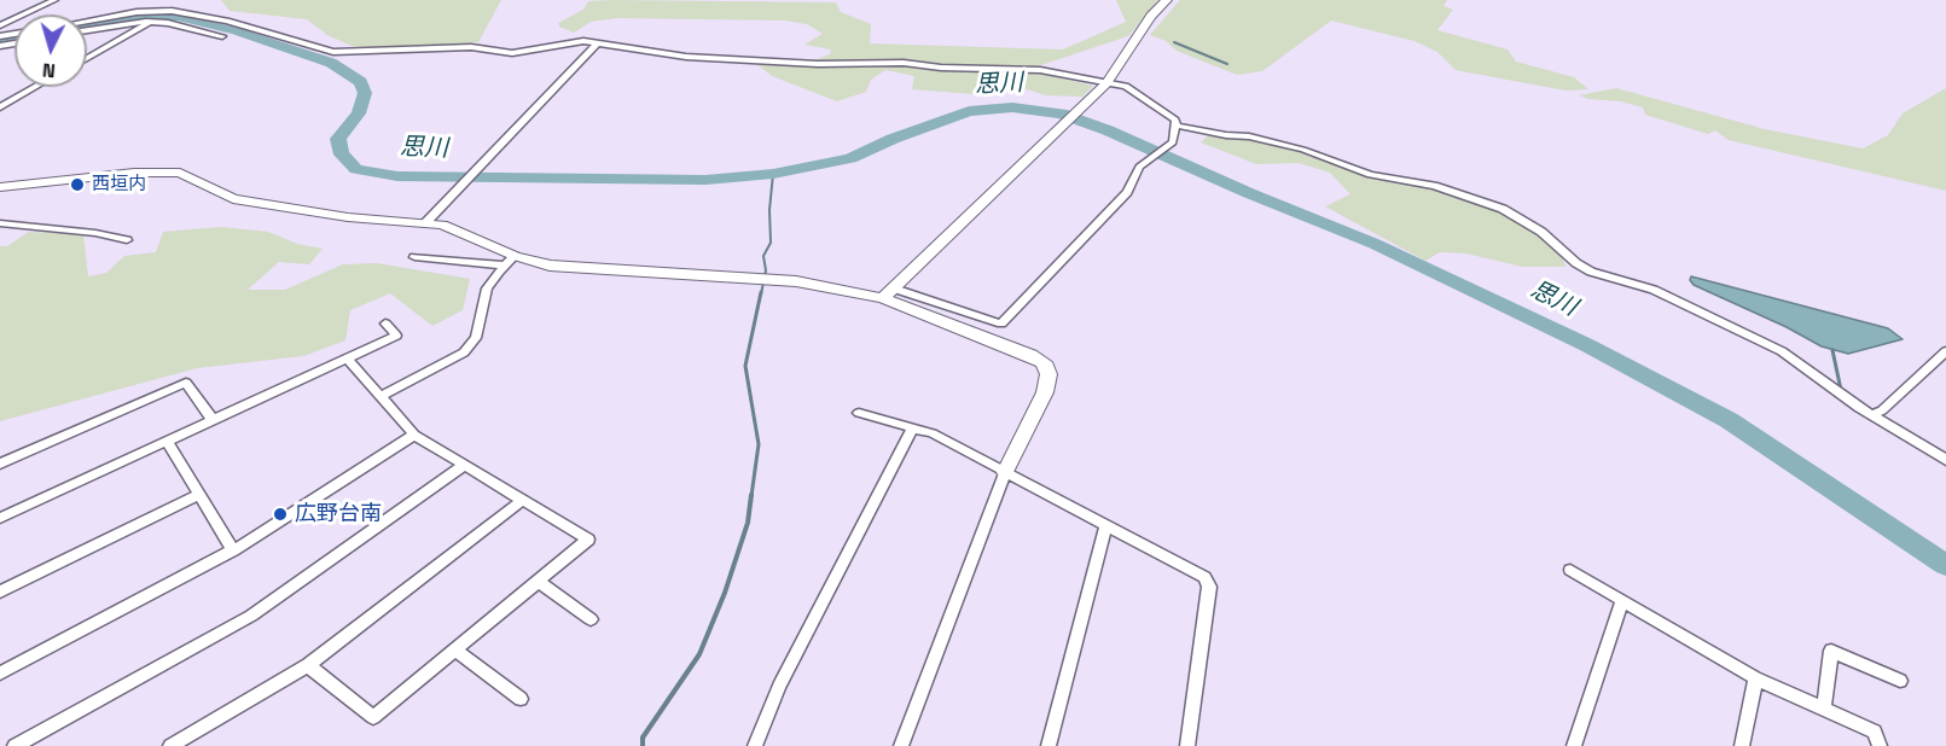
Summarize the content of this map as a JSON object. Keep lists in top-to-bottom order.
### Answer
{
  "water": ["思川"],
  "places": ["西垣内", "広野台南"],
  "north": "bottom"
}
